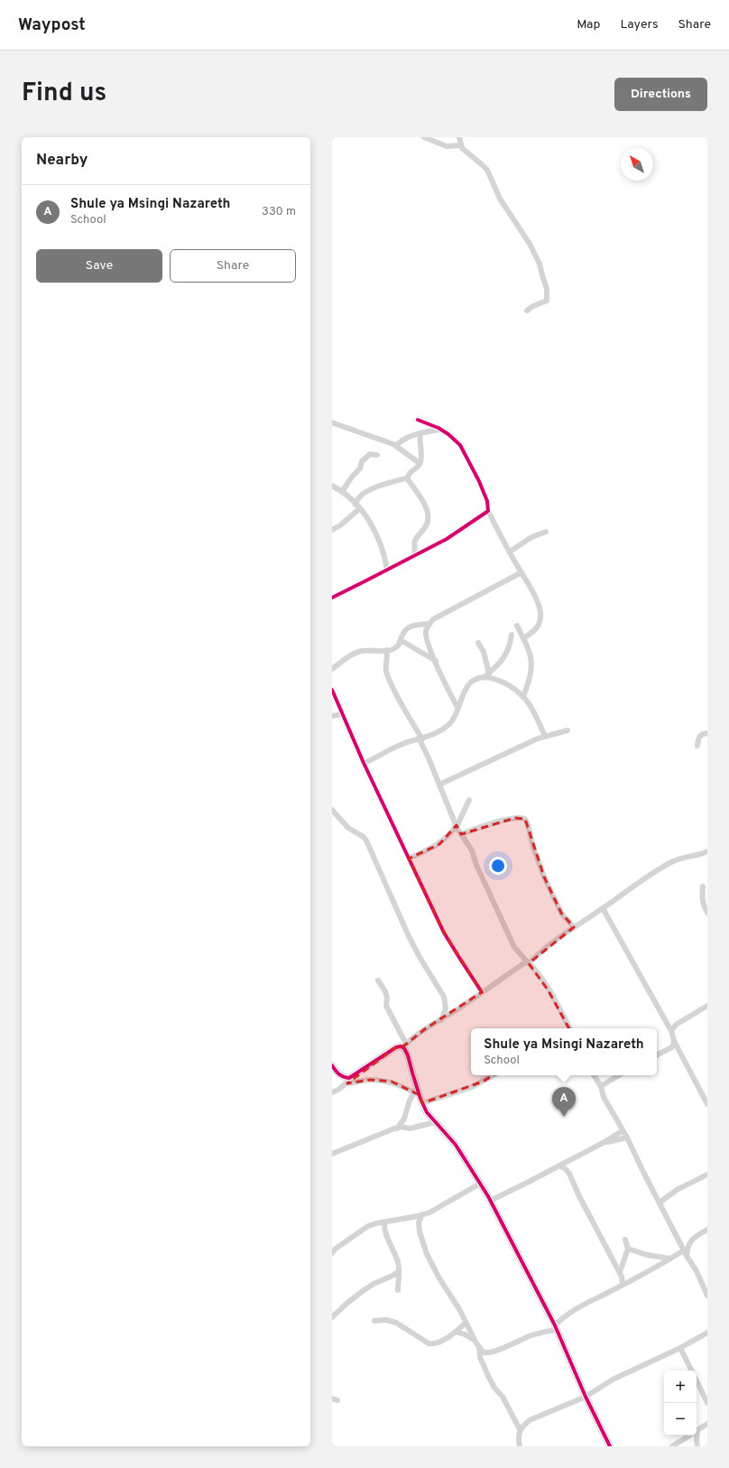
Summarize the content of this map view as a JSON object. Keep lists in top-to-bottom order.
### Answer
{
  "north": "top left",
  "page": {
    "header": "Waypost",
    "nav": ["Map", "Layers", "Share"],
    "title": "Find us",
    "buttons": [
      "Directions",
      ["Save", "Share"]
    ],
    "heading": "Nearby",
    "list": [
      {
        "mark": "A",
        "name": "Shule ya Msingi Nazareth",
        "note": "School",
        "value": "330 m"
      }
    ],
    "popup": ["Shule ya Msingi Nazareth", "School"],
    "pins": "A",
    "map_buttons": ["+", "−"]
  }
}
